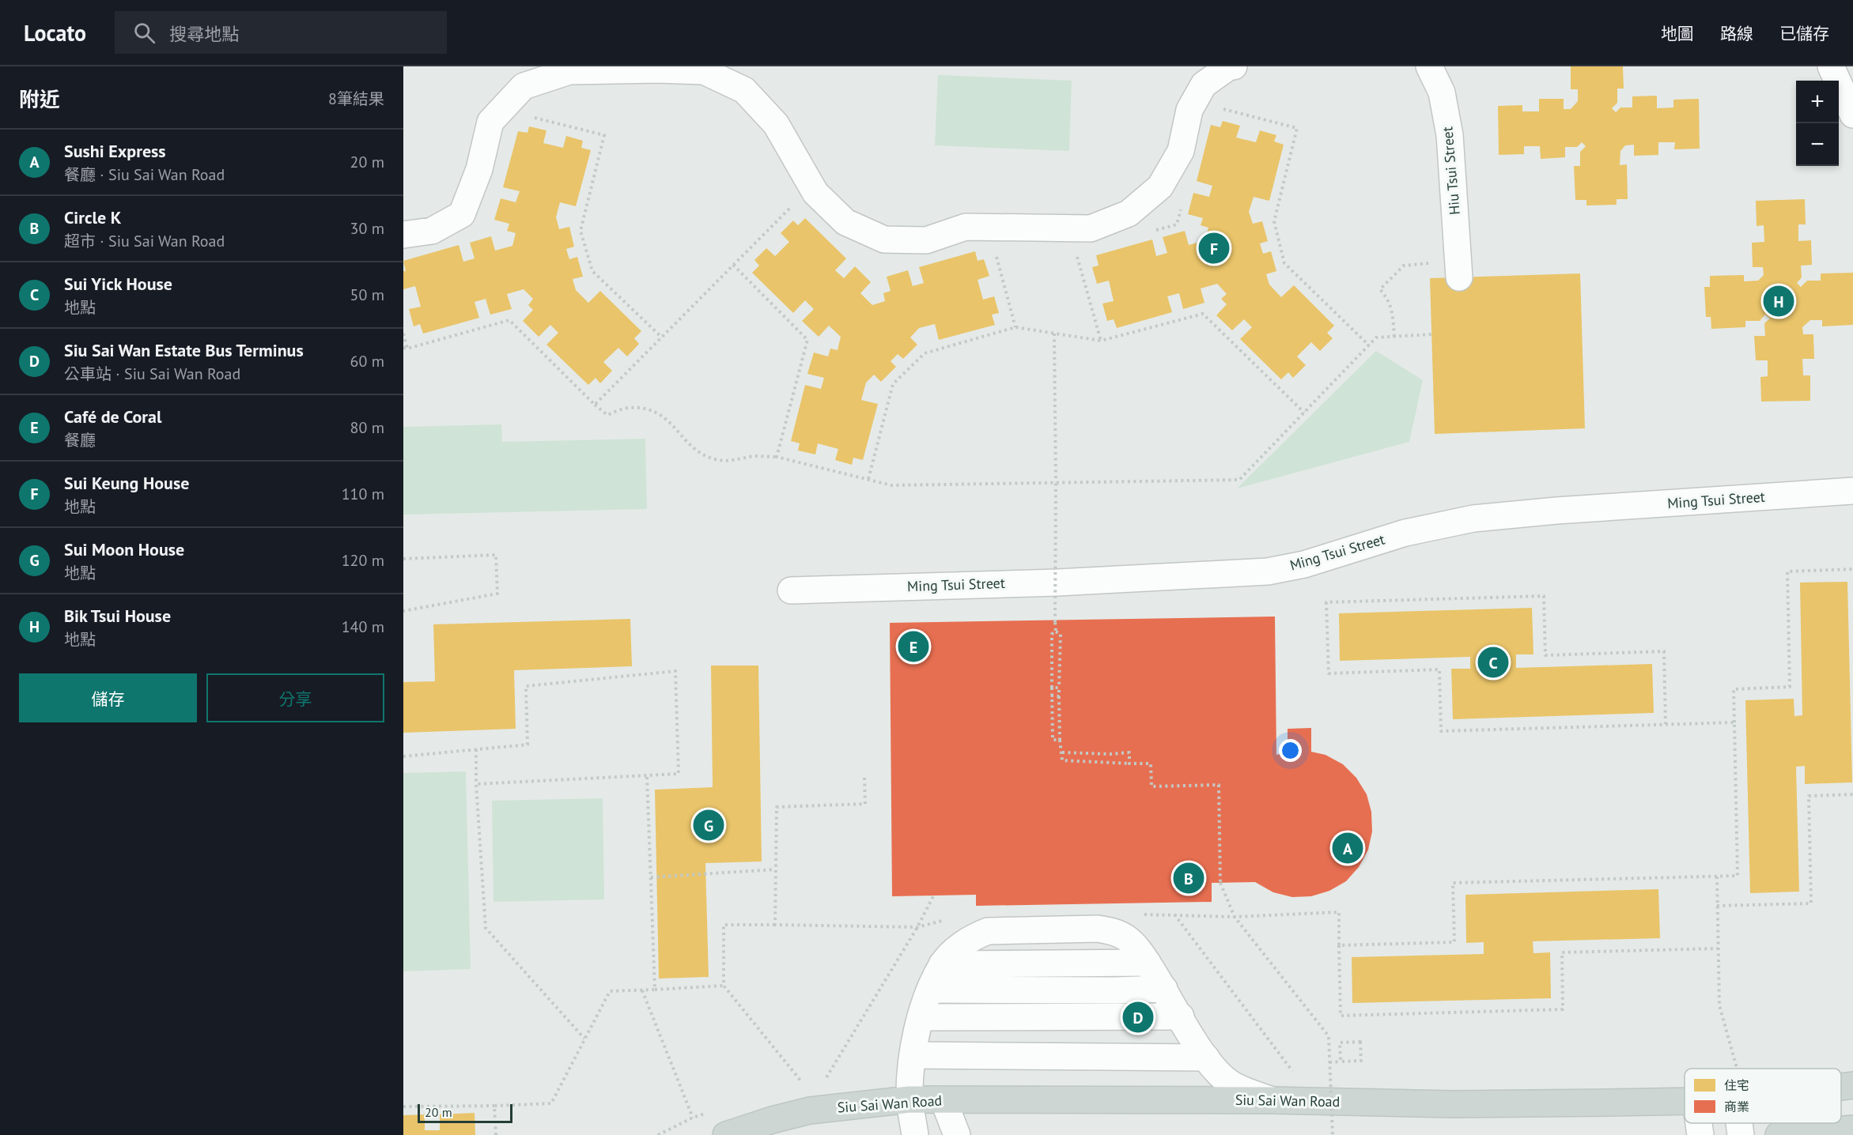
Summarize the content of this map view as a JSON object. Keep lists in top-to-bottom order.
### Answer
{
  "streets": {
    "main road": ["Siu Sai Wan Road"],
    "street": ["Hiu Tsui Street", "Ming Tsui Street"]
  },
  "legend": ["住宅", "商業"],
  "scale_bar": "20 m",
  "page": {
    "header": "Locato",
    "search": "搜尋地點",
    "nav": ["地圖", "路線", "已儲存"],
    "heading": ["附近", "8筆結果"],
    "map_buttons": ["+", "−"],
    "list": [
      {
        "mark": "A",
        "name": "Sushi Express",
        "note": "餐廳 · Siu Sai Wan Road",
        "value": "20 m"
      },
      {
        "mark": "B",
        "name": "Circle K",
        "note": "超市 · Siu Sai Wan Road",
        "value": "30 m"
      },
      {
        "mark": "C",
        "name": "Sui Yick House",
        "note": "地點",
        "value": "50 m"
      },
      {
        "mark": "D",
        "name": "Siu Sai Wan Estate Bus Terminus",
        "note": "公車站 · Siu Sai Wan Road",
        "value": "60 m"
      },
      {
        "mark": "E",
        "name": "Café de Coral",
        "note": "餐廳",
        "value": "80 m"
      },
      {
        "mark": "F",
        "name": "Sui Keung House",
        "note": "地點",
        "value": "110 m"
      },
      {
        "mark": "G",
        "name": "Sui Moon House",
        "note": "地點",
        "value": "120 m"
      },
      {
        "mark": "H",
        "name": "Bik Tsui House",
        "note": "地點",
        "value": "140 m"
      }
    ],
    "pins": [
      "F",
      "H",
      "E",
      "C",
      "G",
      "A",
      "B",
      "D"
    ],
    "buttons": ["儲存", "分享"],
    "scale": "20 m"
  }
}
